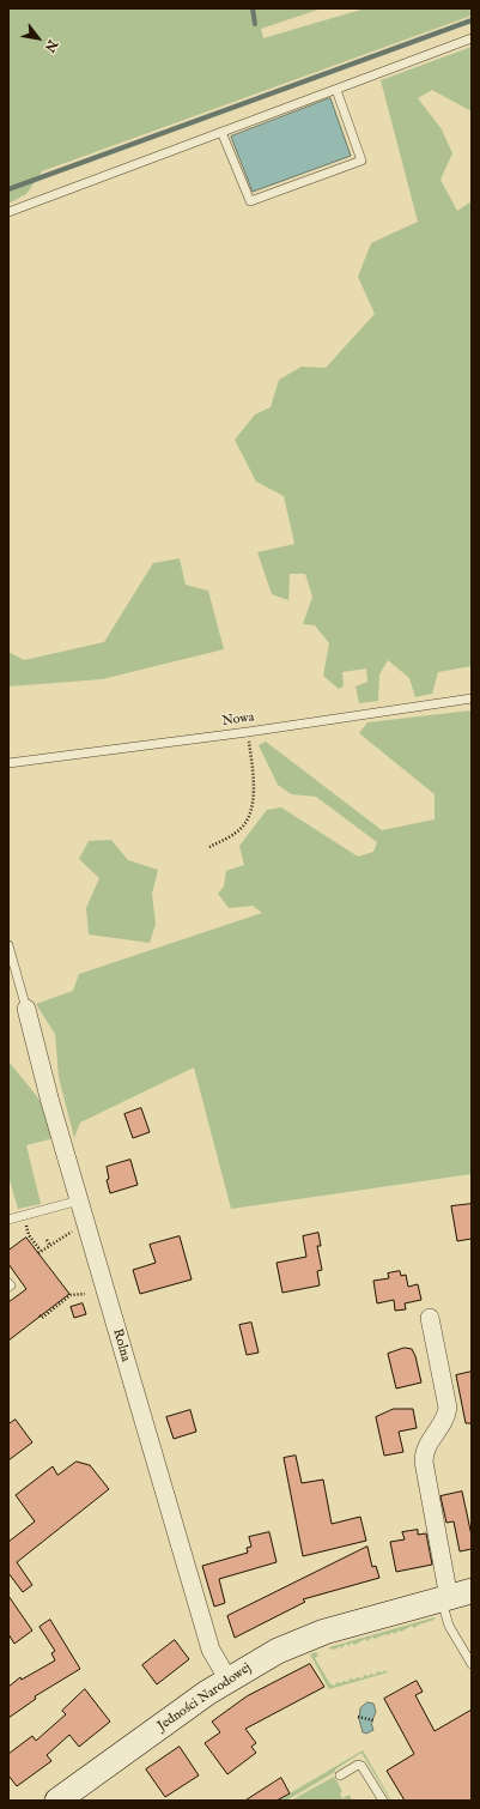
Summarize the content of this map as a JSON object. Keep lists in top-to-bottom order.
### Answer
{
  "streets": {
    "street": ["Rolna", "Jedności Narodowej"],
    "lane": ["Nowa"]
  },
  "crossings": [
    ["Rolna", "Jedności Narodowej"]
  ],
  "north": "bottom right"
}
